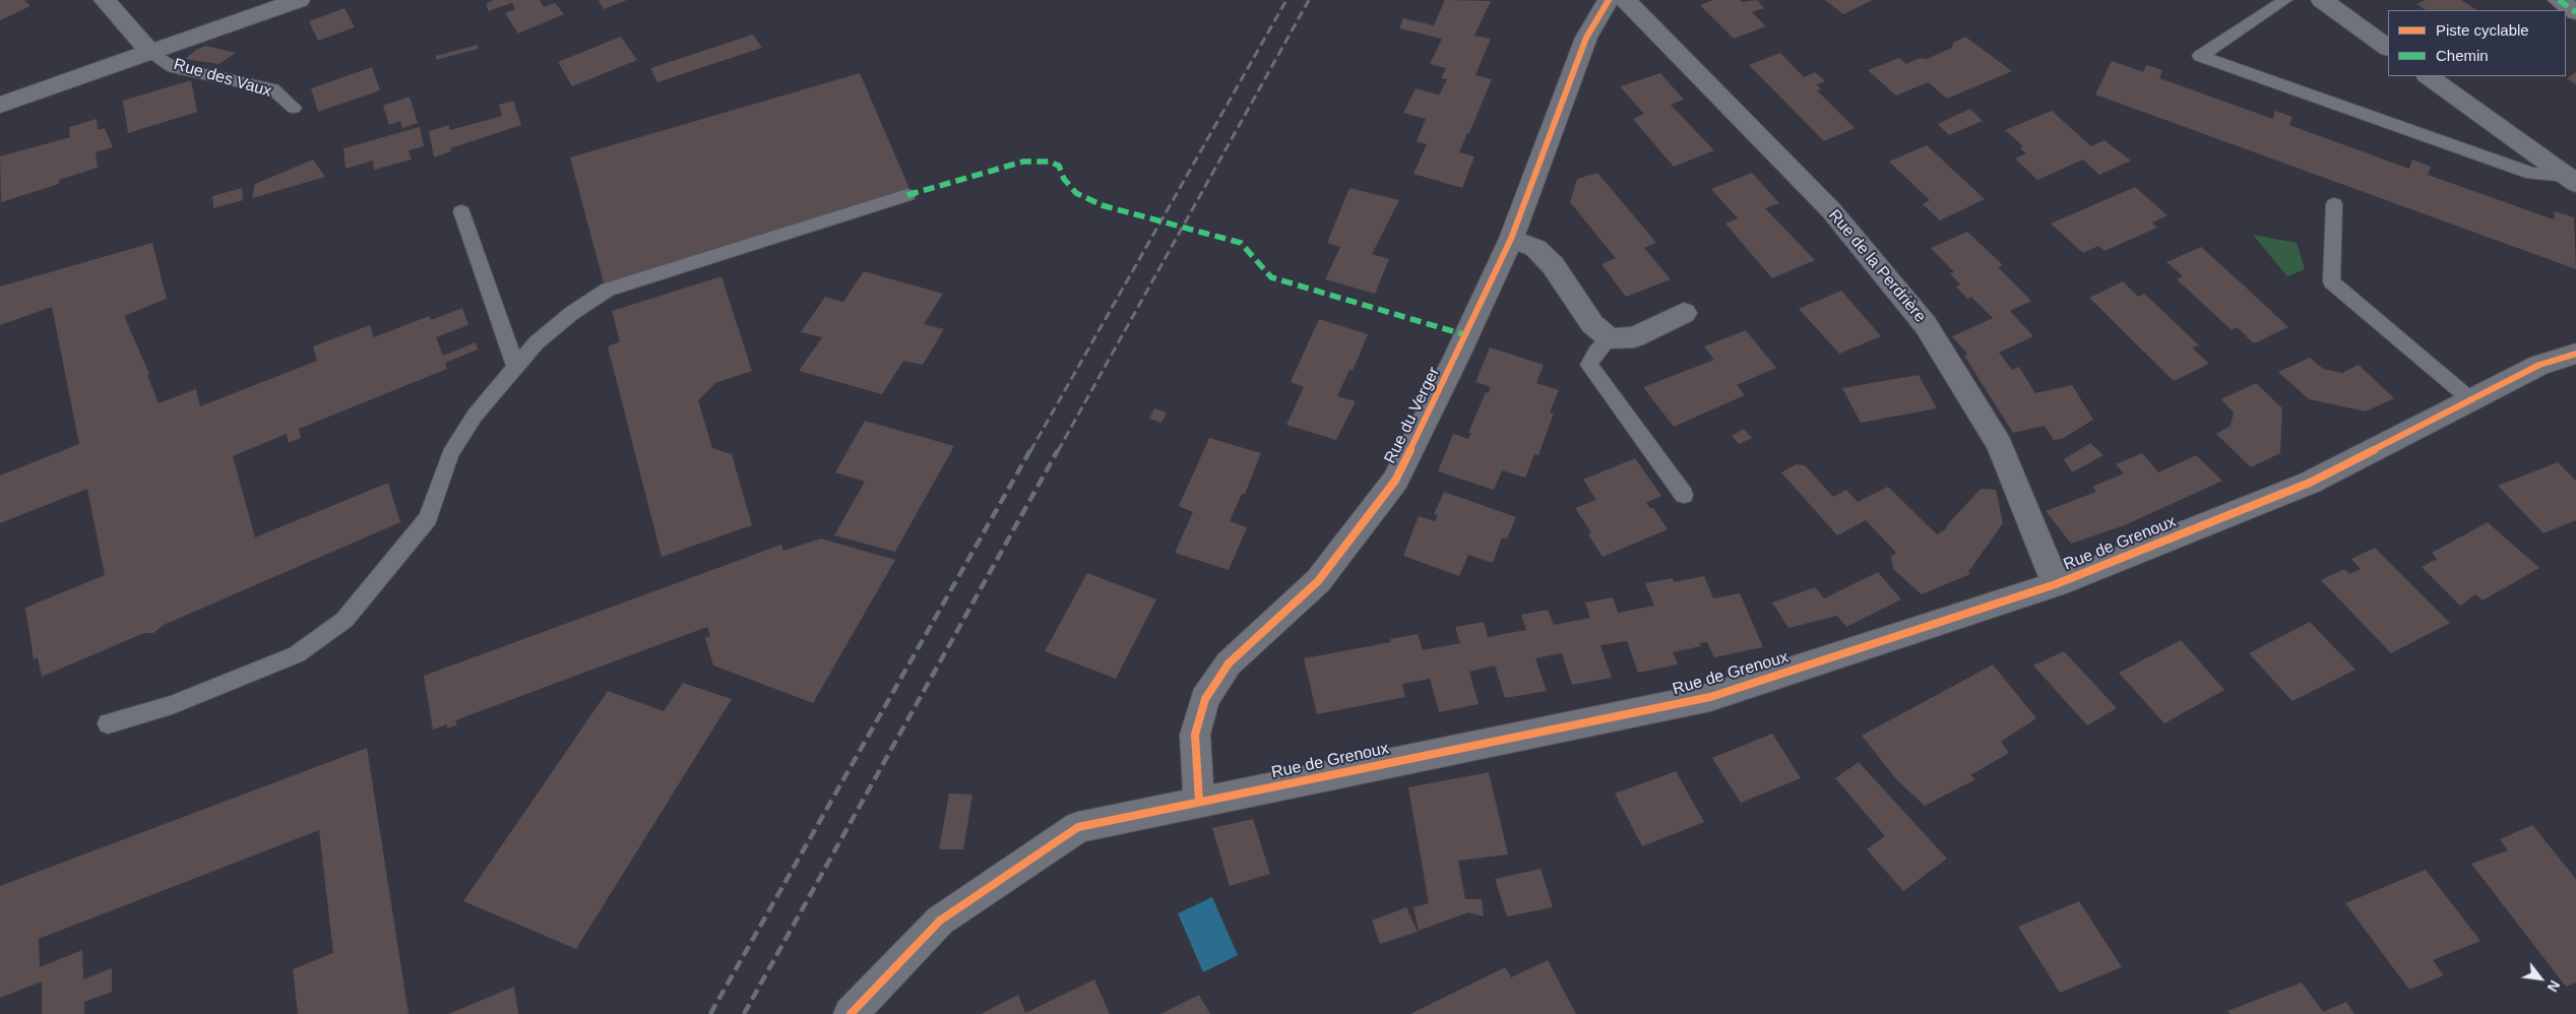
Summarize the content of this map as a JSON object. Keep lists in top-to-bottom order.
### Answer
{
  "streets": {
    "street": [
      "Rue des Vaux",
      "Rue de la Perdrière",
      "Rue du Verger",
      "Rue de Grenoux"
    ]
  },
  "crossings": [
    ["Rue de la Perdrière", "Rue de Grenoux"],
    ["Rue du Verger", "Rue de Grenoux"]
  ],
  "legend": ["Piste cyclable", "Chemin"],
  "north": "bottom right"
}
